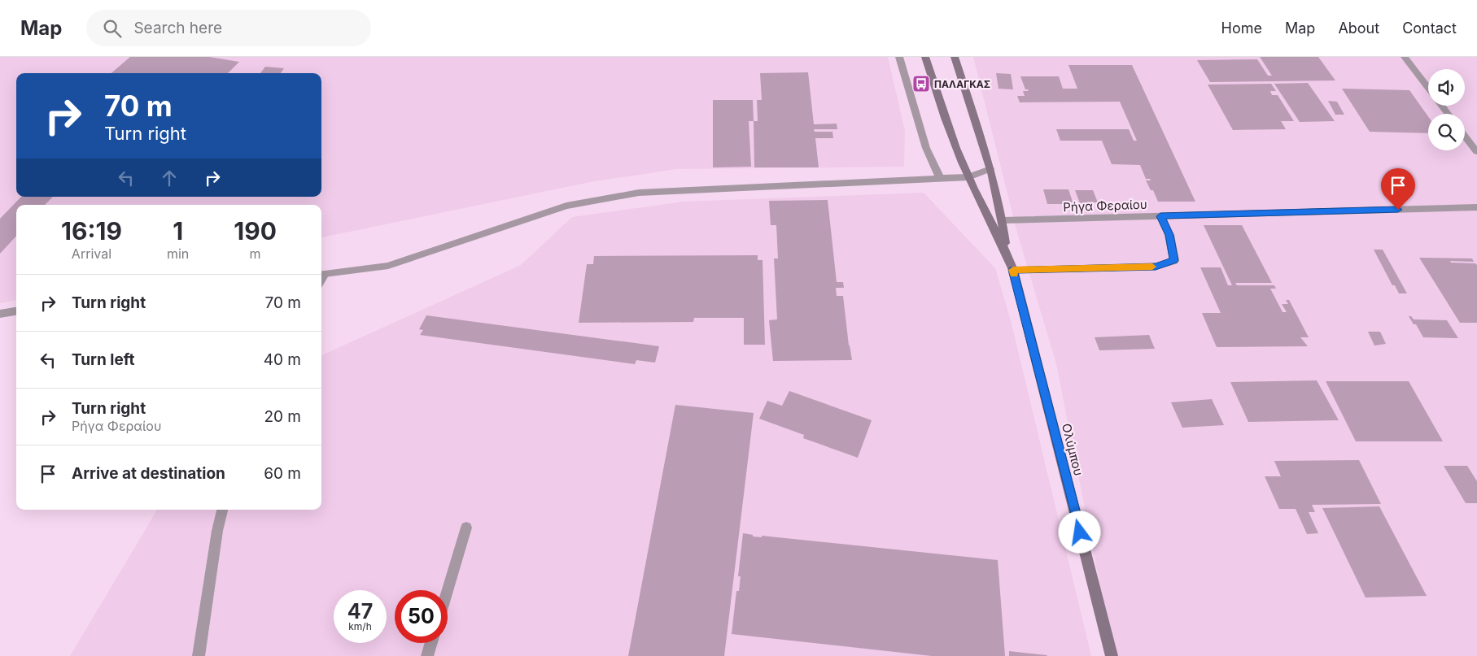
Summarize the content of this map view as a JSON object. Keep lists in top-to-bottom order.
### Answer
{
  "streets": {
    "main road": ["Ολύμπου"],
    "street": ["Ρήγα Φεραίου"]
  },
  "places": {
    "bus stop": ["ΠΑΛΑΓΚΑΣ"]
  },
  "page": {
    "header": "Map",
    "search": "Search here",
    "nav": [
      "Home",
      "Map",
      "About",
      "Contact"
    ],
    "turn": ["70 m", "Turn right"],
    "eta": [
      "16:19",
      "Arrival",
      "1",
      "min",
      "190",
      "m"
    ],
    "list": [
      {
        "name": "Turn right",
        "value": "70 m"
      },
      {
        "name": "Turn left",
        "value": "40 m"
      },
      {
        "name": "Turn right",
        "note": "Ρήγα Φεραίου",
        "value": "20 m"
      },
      {
        "name": "Arrive at destination",
        "value": "60 m"
      }
    ],
    "speed": "47 km/h",
    "limit": "50"
  }
}
